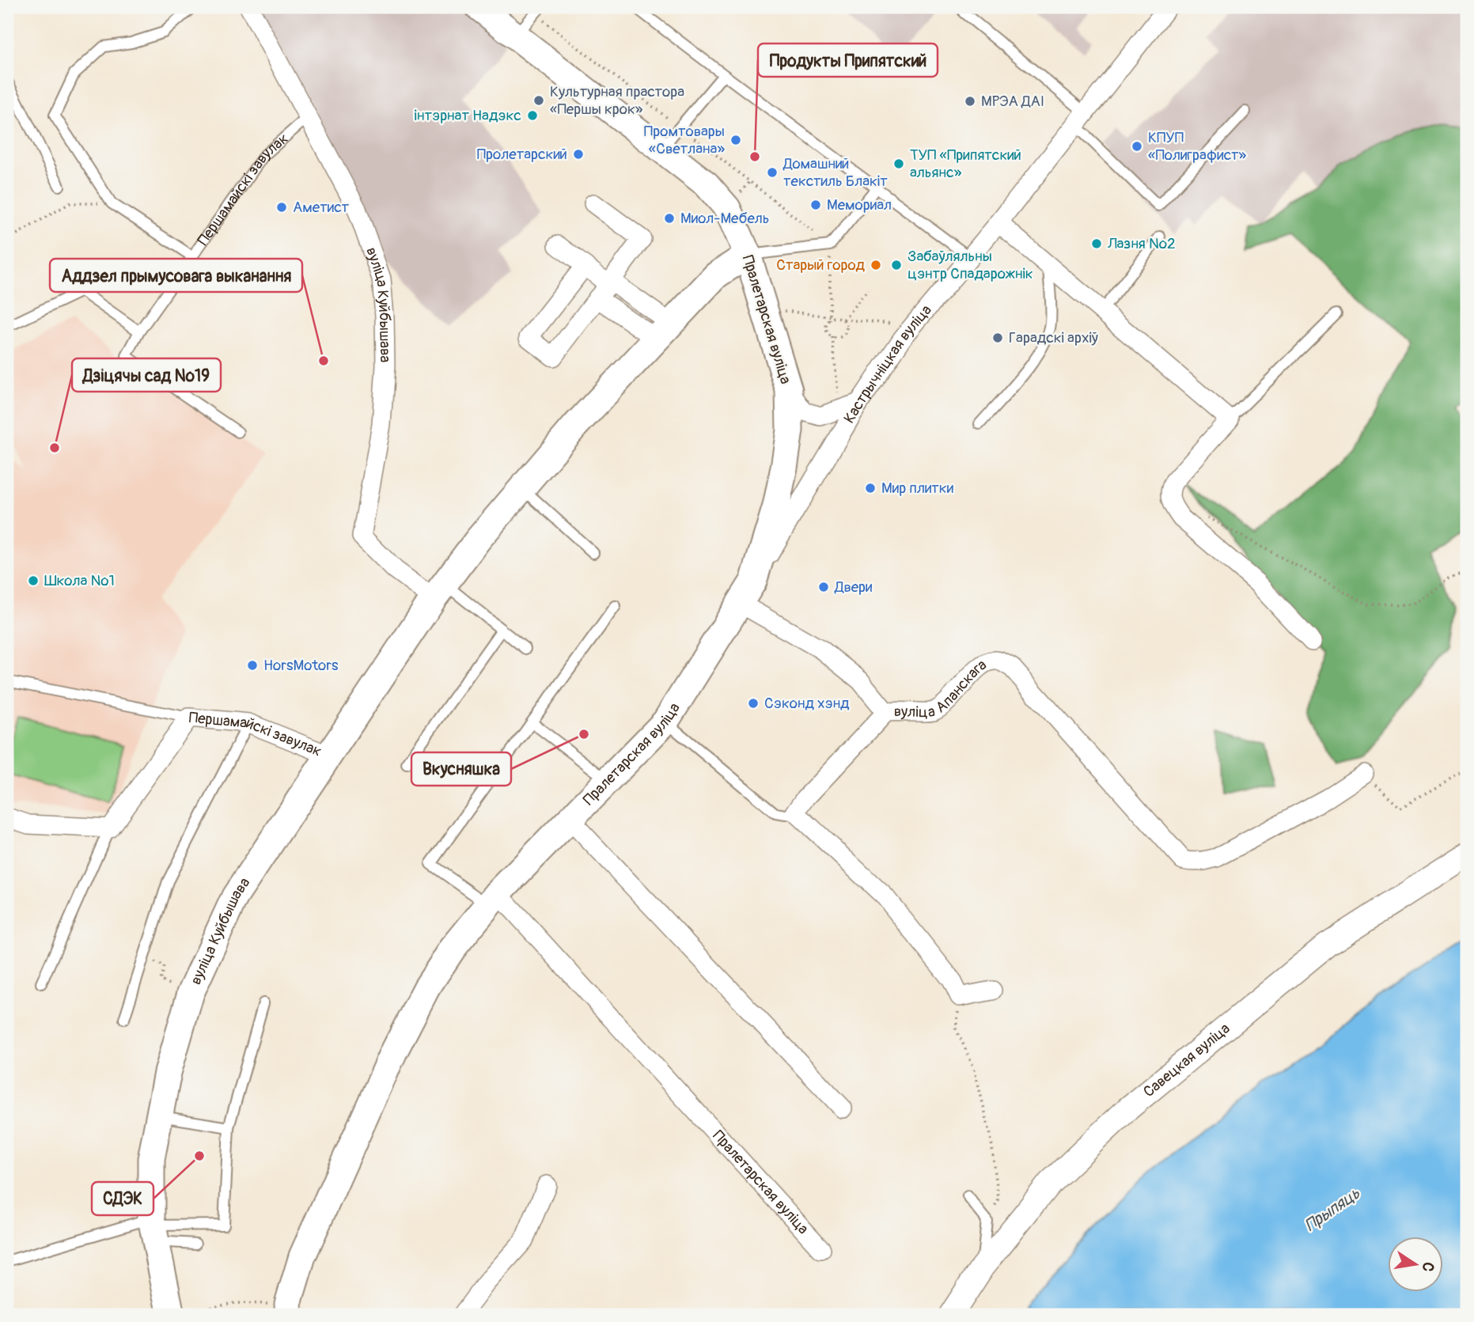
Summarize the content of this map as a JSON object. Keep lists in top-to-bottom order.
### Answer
{
  "streets": {
    "main road": ["вуліца Куйбышава", "Пралетарская вуліца"],
    "street": [
      "Першамайскі завулак",
      "Кастрычніцкая вуліца",
      "вуліца Апанскага",
      "Савецкая вуліца"
    ]
  },
  "crossings": [
    ["Першамайскі завулак", "вуліца Куйбышава"],
    ["вуліца Куйбышава", "Пралетарская вуліца"],
    ["Пралетарская вуліца", "Кастрычніцкая вуліца"]
  ],
  "water": ["Прыпяць"],
  "places": [
    "Культурная прастора «Першы крок»",
    "МРЭА ДАІ",
    "інтэрнат Надэкс",
    "Промтовары «Светлана»",
    "КПУП «Полиграфист»",
    "Пролетарский",
    "Продукты Припятский",
    "ТУП «Припятский альянс»",
    "Домашний текстиль Блакіт",
    "Мемориал",
    "Аметист",
    "Миол-Мебель",
    "Лазня №2",
    "Старый город",
    "Забаўляльны цэнтр Спадарожнік",
    "Гарадскі архіў",
    "Аддзел прымусовага выканання",
    "Дзіцячы сад №19",
    "Мир плитки",
    "Школа №1",
    "Двери",
    "HorsMotors",
    "Сэконд хэнд",
    "Вкусняшка",
    "СДЭК"
  ],
  "north": "right"
}
